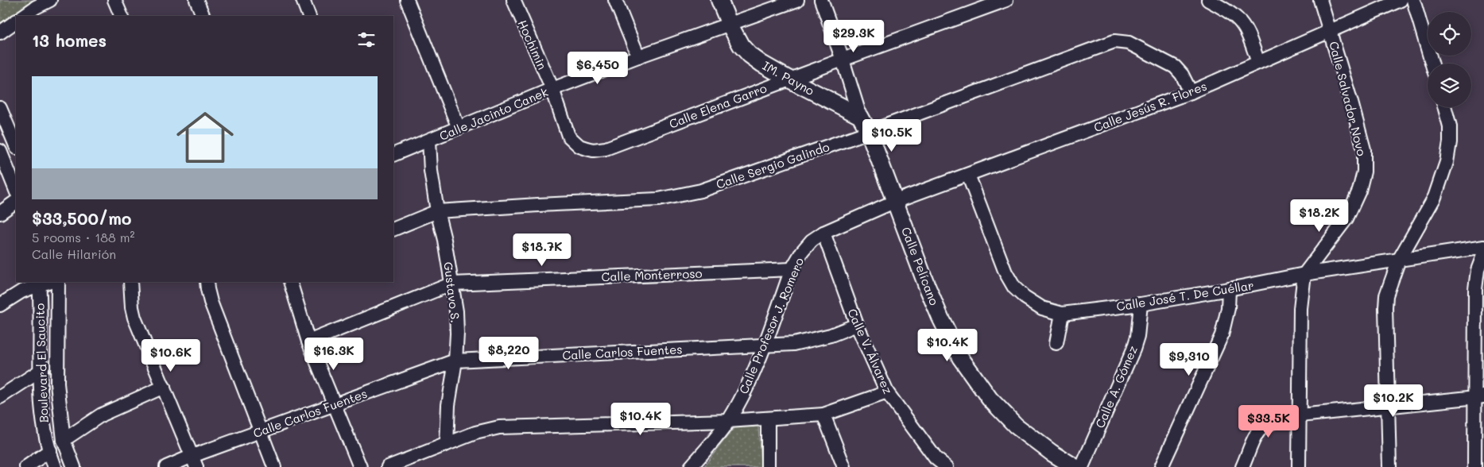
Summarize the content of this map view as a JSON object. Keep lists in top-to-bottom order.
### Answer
{
  "streets": {
    "main road": ["IM. Payno", "Calle Pelícano"],
    "street": [
      "Hochimin",
      "Calle Salvador Novo",
      "Calle Elena Garro",
      "Calle Jesús R. Flores",
      "Calle Jacinto Canek",
      "Calle Sergio Galindo",
      "Calle Monterroso",
      "Gustavo S.",
      "Calle José T. De Cuéllar",
      "Calle Profesor J. Romero",
      "Calle V. Álvarez",
      "Calle Carlos Fuentes",
      "Boulevard El Saucito",
      "Calle A. Gómez"
    ]
  },
  "crossings": [
    ["Hochimin", "Calle Elena Garro"],
    ["Hochimin", "Calle Jacinto Canek"],
    ["IM. Payno", "Calle Elena Garro"],
    ["IM. Payno", "Calle Jacinto Canek"],
    ["IM. Payno", "Calle Pelícano"],
    ["Calle Salvador Novo", "Calle Jesús R. Flores"],
    ["Calle Salvador Novo", "Calle José T. De Cuéllar"],
    ["Calle Elena Garro", "Calle Jacinto Canek"],
    ["Calle Jesús R. Flores", "Calle Sergio Galindo"],
    ["Calle Jesús R. Flores", "Calle Pelícano"],
    ["Calle Jesús R. Flores", "Calle José T. De Cuéllar"],
    ["Calle Jesús R. Flores", "Calle Profesor J. Romero"],
    ["Calle Jacinto Canek", "Gustavo S."],
    ["Calle Sergio Galindo", "Calle Pelícano"],
    ["Calle Sergio Galindo", "Gustavo S."],
    ["Calle Pelícano", "Calle Profesor J. Romero"],
    ["Calle Monterroso", "Gustavo S."],
    ["Calle Monterroso", "Calle Profesor J. Romero"],
    ["Gustavo S.", "Calle Carlos Fuentes"],
    ["Calle José T. De Cuéllar", "Calle A. Gómez"],
    ["Calle Profesor J. Romero", "Calle V. Álvarez"],
    ["Calle Profesor J. Romero", "Calle Carlos Fuentes"],
    ["Calle V. Álvarez", "Calle Carlos Fuentes"]
  ],
  "page": {
    "heading": "13 homes",
    "price": [
      "$29.3K",
      "$6,450",
      "$10.5K",
      "$18.2K",
      "$18.7K",
      "$10.4K",
      "$8,220",
      "$16.3K",
      "$10.6K",
      "$9,310",
      "$10.2K",
      "$10.4K",
      "$33.5K"
    ],
    "list": [
      {
        "name": "$33,500/mo",
        "note": "5 rooms · 188 m² · Calle Hilarión"
      }
    ]
  }
}
